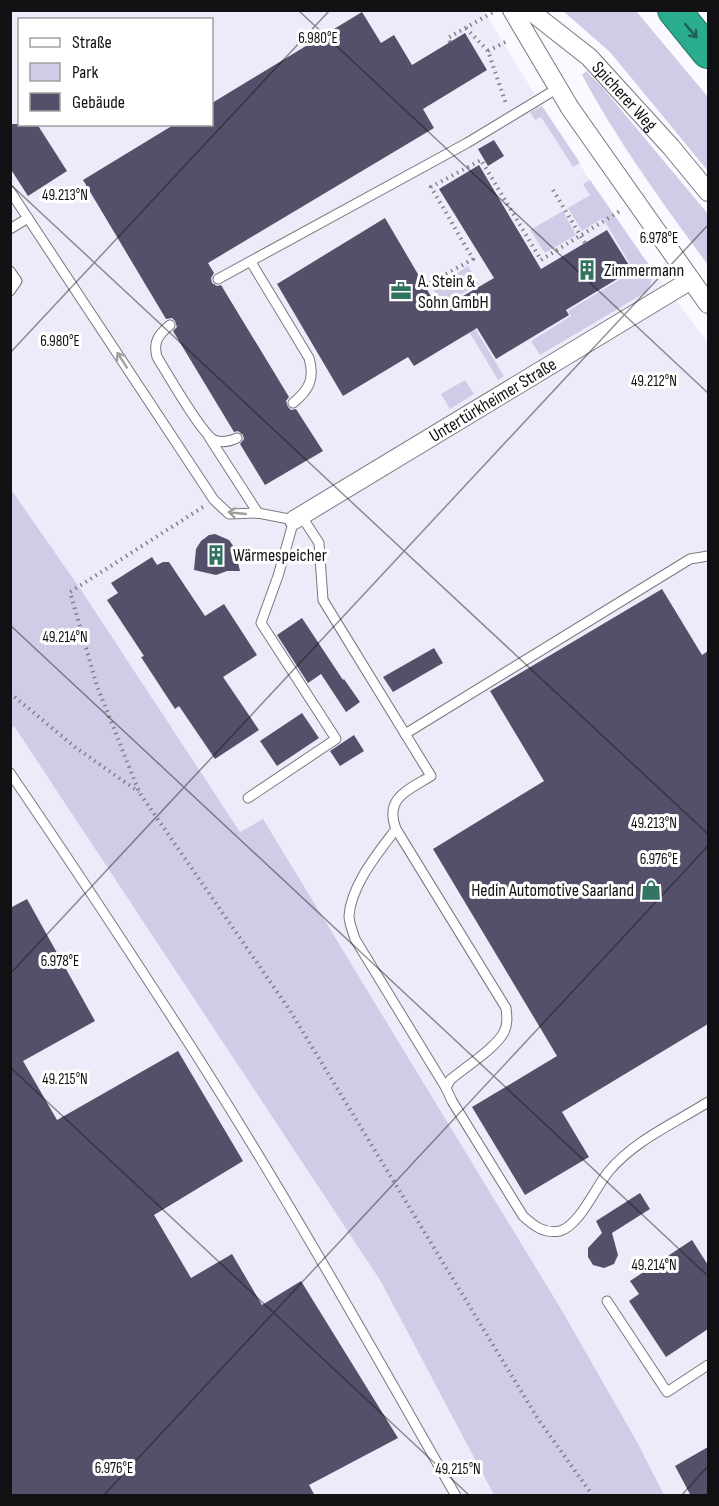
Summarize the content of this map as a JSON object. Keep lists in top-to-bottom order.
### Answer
{
  "streets": {
    "street": ["Spicherer Weg", "Untertürkheimer Straße"]
  },
  "places": {
    "building": ["Zimmermann", "Wärmespeicher"],
    "office": ["A. Stein & Sohn GmbH"],
    "shop": ["Hedin Automotive Saarland"]
  },
  "legend": ["Straße", "Park", "Gebäude"],
  "coordinates": [
    "6.980°E",
    "49.213°N",
    "6.978°E",
    "49.212°N",
    "49.214°N",
    "6.976°E",
    "49.215°N"
  ]
}
